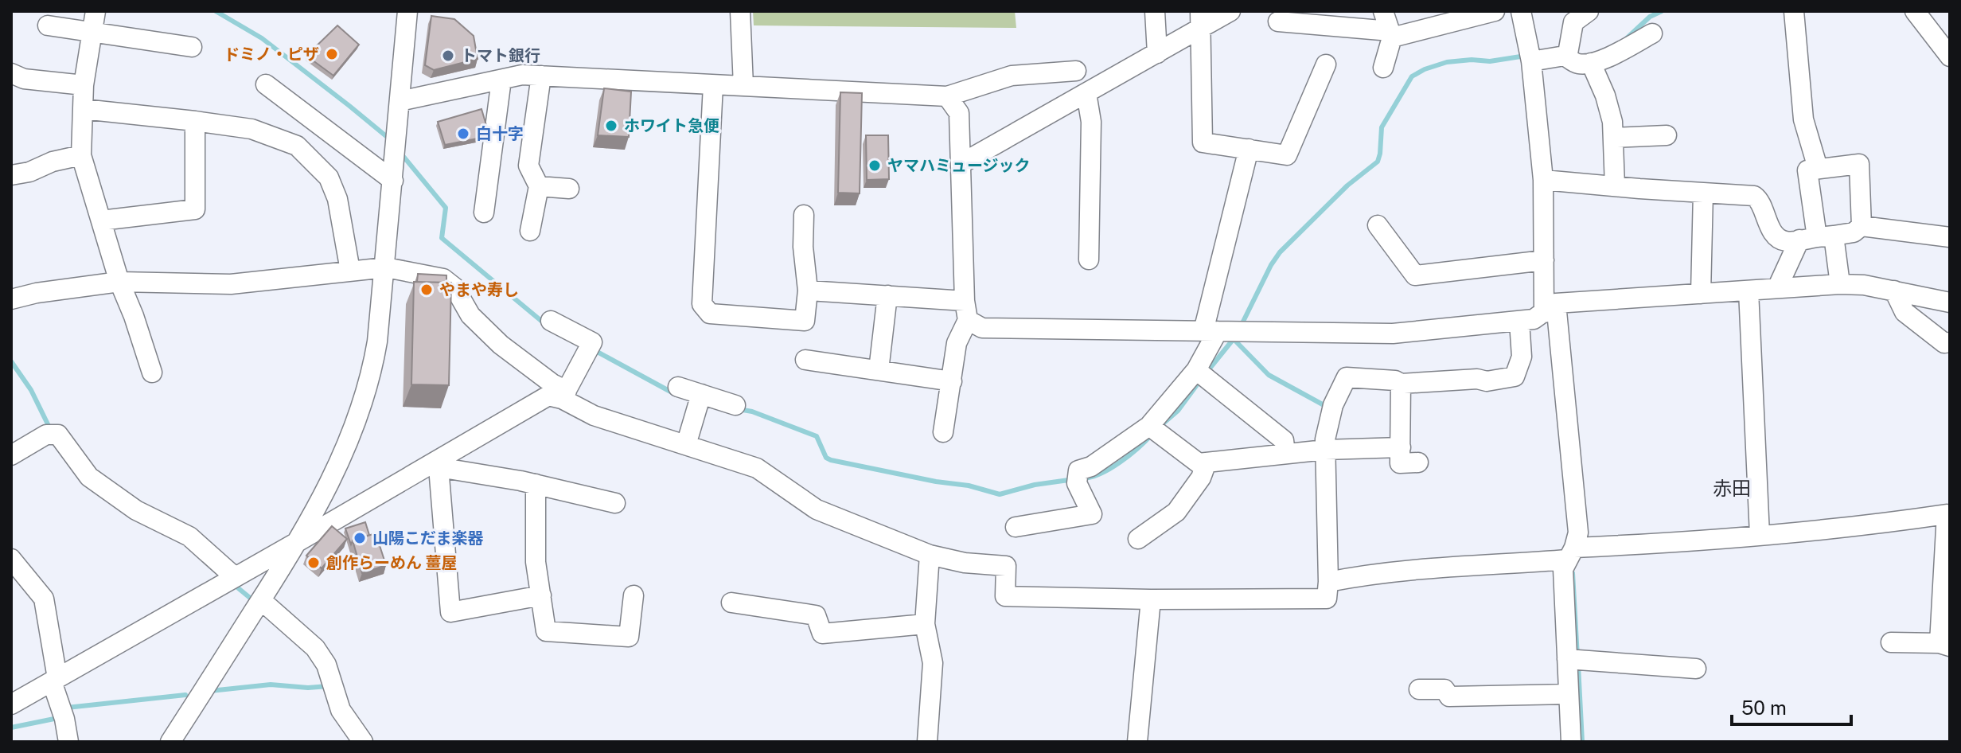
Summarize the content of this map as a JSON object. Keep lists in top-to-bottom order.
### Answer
{
  "districts": ["赤田"],
  "places": [
    "ドミノ・ピザ",
    "トマト銀行",
    "ホワイト急便",
    "白十字",
    "ヤマハミュージック",
    "やまや寿し",
    "山陽こだま楽器",
    "創作らーめん 薑屋"
  ],
  "scale_bar": "50 m"
}
